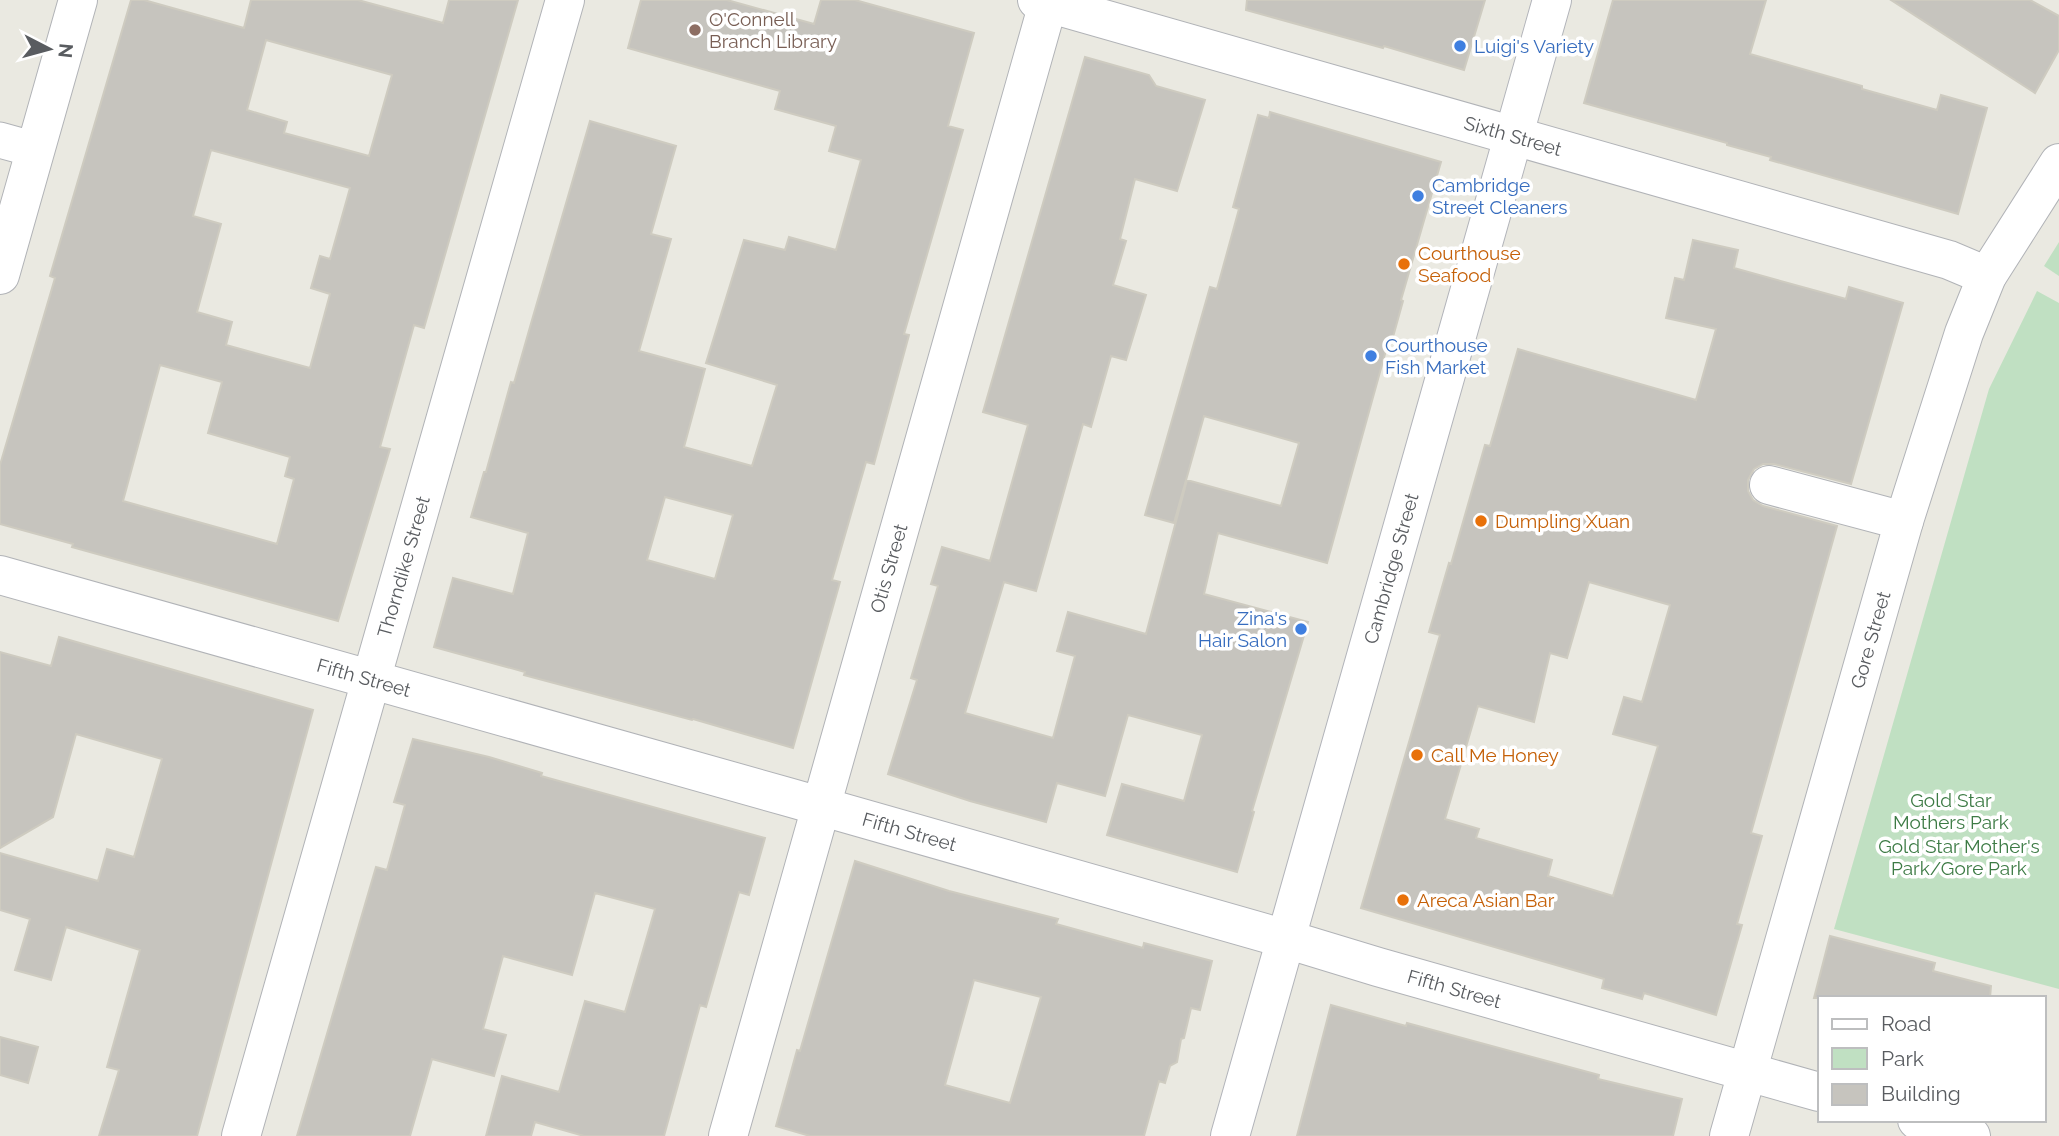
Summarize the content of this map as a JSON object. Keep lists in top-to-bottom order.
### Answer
{
  "streets": {
    "street": [
      "Sixth Street",
      "Thorndike Street",
      "Otis Street",
      "Cambridge Street",
      "Gore Street",
      "Fifth Street"
    ]
  },
  "crossings": [
    ["Sixth Street", "Otis Street"],
    ["Sixth Street", "Cambridge Street"],
    ["Sixth Street", "Gore Street"],
    ["Thorndike Street", "Fifth Street"],
    ["Otis Street", "Fifth Street"],
    ["Cambridge Street", "Fifth Street"],
    ["Gore Street", "Fifth Street"]
  ],
  "parks": ["Gold Star Mothers Park", "Gold Star Mother's Park/Gore Park"],
  "places": [
    "O'Connell Branch Library",
    "Luigi's Variety",
    "Cambridge Street Cleaners",
    "Courthouse Seafood",
    "Courthouse Fish Market",
    "Dumpling Xuan",
    "Zina's Hair Salon",
    "Call Me Honey",
    "Areca Asian Bar"
  ],
  "legend": ["Road", "Park", "Building"],
  "north": "right"
}
